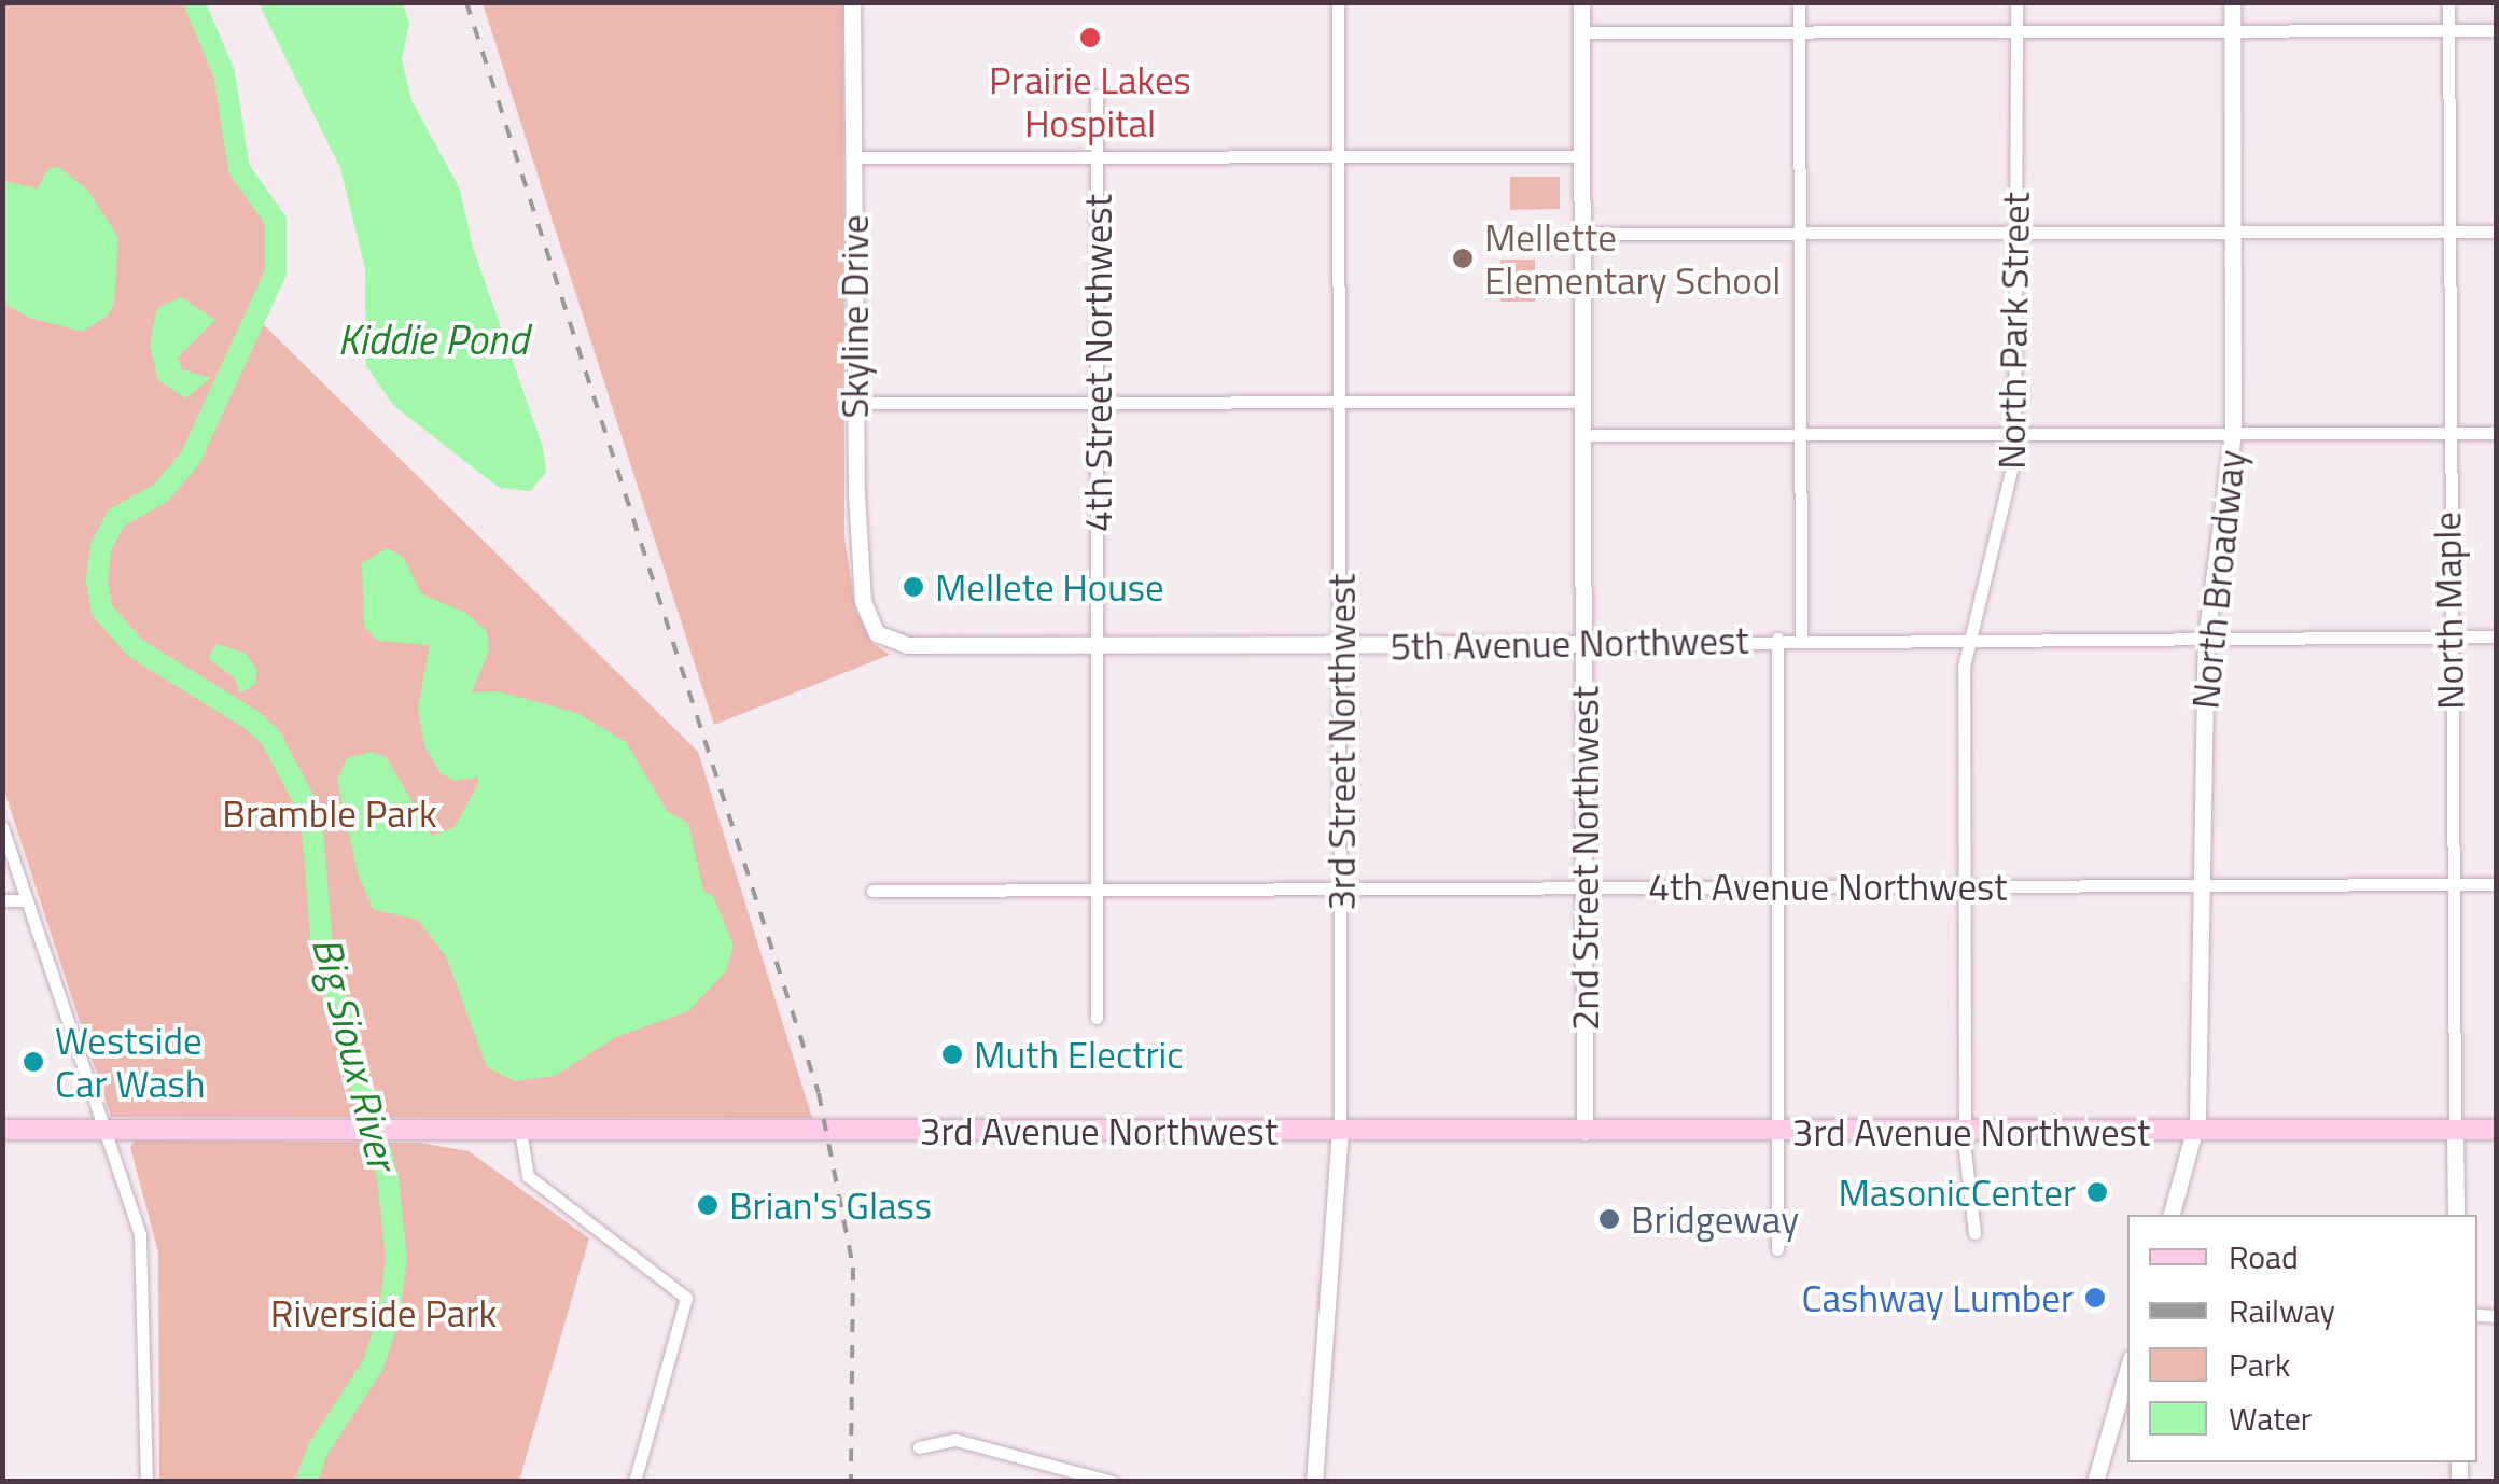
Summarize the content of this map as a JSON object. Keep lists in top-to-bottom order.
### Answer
{
  "streets": {
    "main road": ["3rd Avenue Northwest"],
    "street": [
      "Skyline Drive",
      "North Park Street",
      "4th Street Northwest",
      "North Broadway",
      "North Maple",
      "5th Avenue Northwest",
      "3rd Street Northwest",
      "2nd Street Northwest",
      "4th Avenue Northwest"
    ]
  },
  "crossings": [
    ["Skyline Drive", "5th Avenue Northwest"],
    ["North Park Street", "5th Avenue Northwest"],
    ["North Park Street", "4th Avenue Northwest"],
    ["North Park Street", "3rd Avenue Northwest"],
    ["4th Street Northwest", "5th Avenue Northwest"],
    ["4th Street Northwest", "4th Avenue Northwest"],
    ["North Broadway", "5th Avenue Northwest"],
    ["North Broadway", "4th Avenue Northwest"],
    ["North Broadway", "3rd Avenue Northwest"],
    ["North Maple", "5th Avenue Northwest"],
    ["North Maple", "4th Avenue Northwest"],
    ["North Maple", "3rd Avenue Northwest"],
    ["5th Avenue Northwest", "3rd Street Northwest"],
    ["5th Avenue Northwest", "2nd Street Northwest"],
    ["3rd Street Northwest", "4th Avenue Northwest"],
    ["3rd Street Northwest", "3rd Avenue Northwest"],
    ["2nd Street Northwest", "4th Avenue Northwest"],
    ["2nd Street Northwest", "3rd Avenue Northwest"]
  ],
  "water": ["Kiddie Pond", "Big Sioux River"],
  "parks": ["Bramble Park", "Riverside Park"],
  "places": [
    "Prairie Lakes Hospital",
    "Mellette Elementary School",
    "Mellete House",
    "Muth Electric",
    "Westside Car Wash",
    "MasonicCenter",
    "Brian's Glass",
    "Bridgeway",
    "Cashway Lumber"
  ],
  "legend": [
    "Road",
    "Railway",
    "Park",
    "Water"
  ]
}
